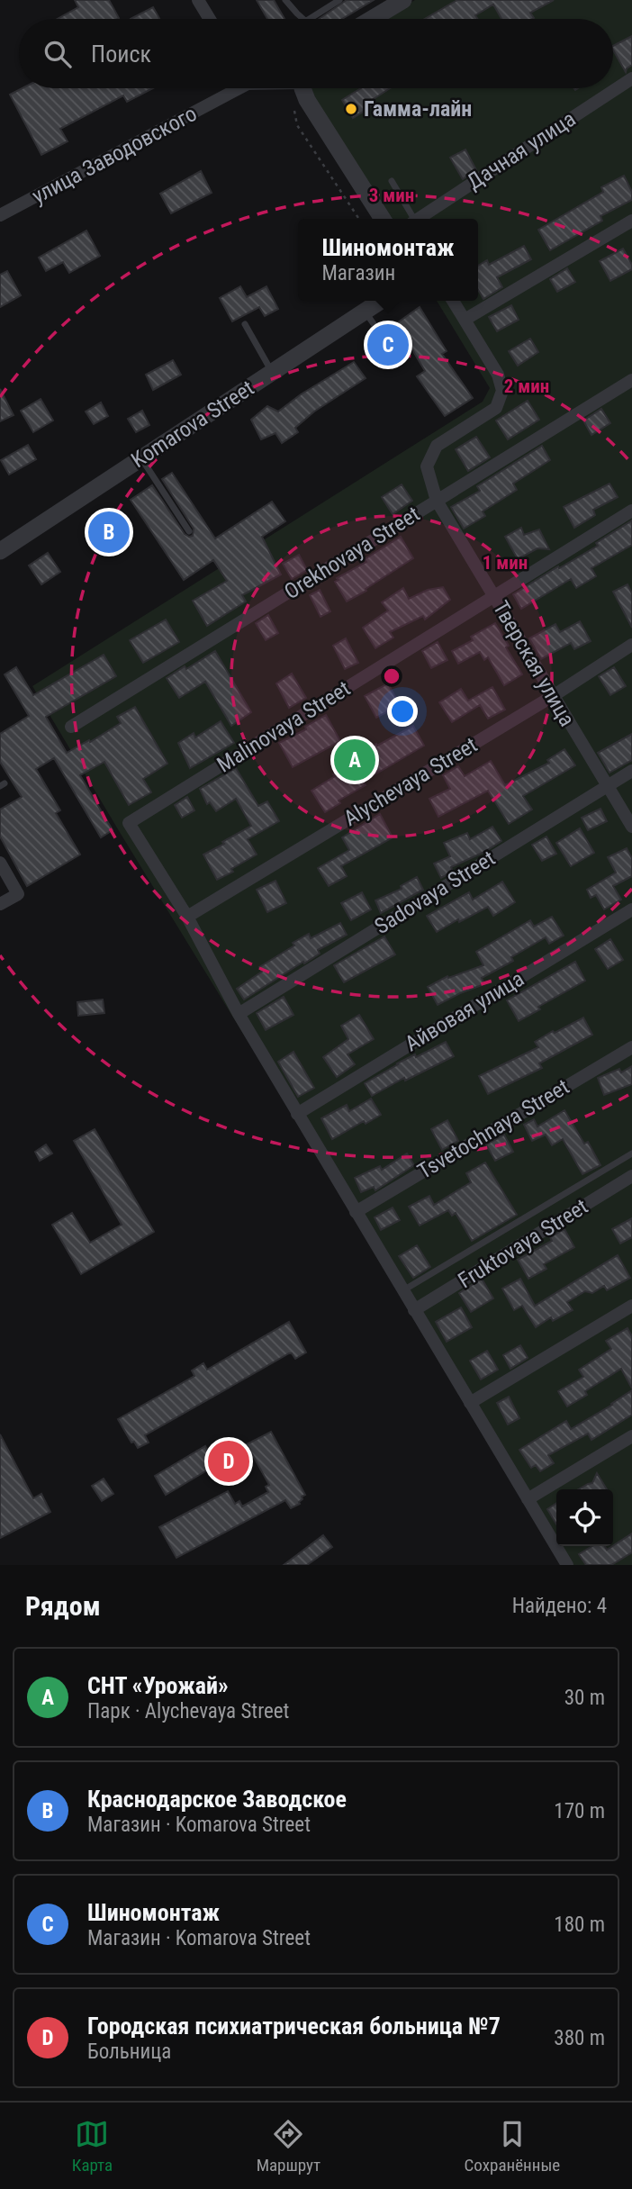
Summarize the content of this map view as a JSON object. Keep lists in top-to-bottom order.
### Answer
{
  "streets": {
    "street": [
      "Дачная улица",
      "улица Заводовского",
      "Komarova Street",
      "Orekhovaya Street",
      "Тверская улица",
      "Malinovaya Street",
      "Alychevaya Street",
      "Sadovaya Street",
      "Айвовая улица",
      "Tsvetochnaya Street",
      "Fruktovaya Street"
    ]
  },
  "crossings": [
    ["Orekhovaya Street", "Тверская улица"],
    ["Тверская улица", "Malinovaya Street"],
    ["Тверская улица", "Alychevaya Street"],
    ["Тверская улица", "Sadovaya Street"],
    ["Malinovaya Street", "Alychevaya Street"]
  ],
  "places": ["Гамма-лайн"],
  "page": {
    "search": "Поиск",
    "popup": ["Шиномонтаж", "Магазин"],
    "pins": [
      "C",
      "B",
      "A",
      "D"
    ],
    "heading": ["Рядом", "Найдено: 4"],
    "list": [
      {
        "mark": "A",
        "name": "СНТ «Урожай»",
        "note": "Парк · Alychevaya Street",
        "value": "30 m"
      },
      {
        "mark": "B",
        "name": "Краснодарское Заводское",
        "note": "Магазин · Komarova Street",
        "value": "170 m"
      },
      {
        "mark": "C",
        "name": "Шиномонтаж",
        "note": "Магазин · Komarova Street",
        "value": "180 m"
      },
      {
        "mark": "D",
        "name": "Городская психиатрическая больница №7",
        "note": "Больница",
        "value": "380 m"
      }
    ],
    "nav": ["Карта", "Маршрут", "Сохранённые"]
  },
  "rings": ["3 мин", "2 мин", "1 мин"]
}
